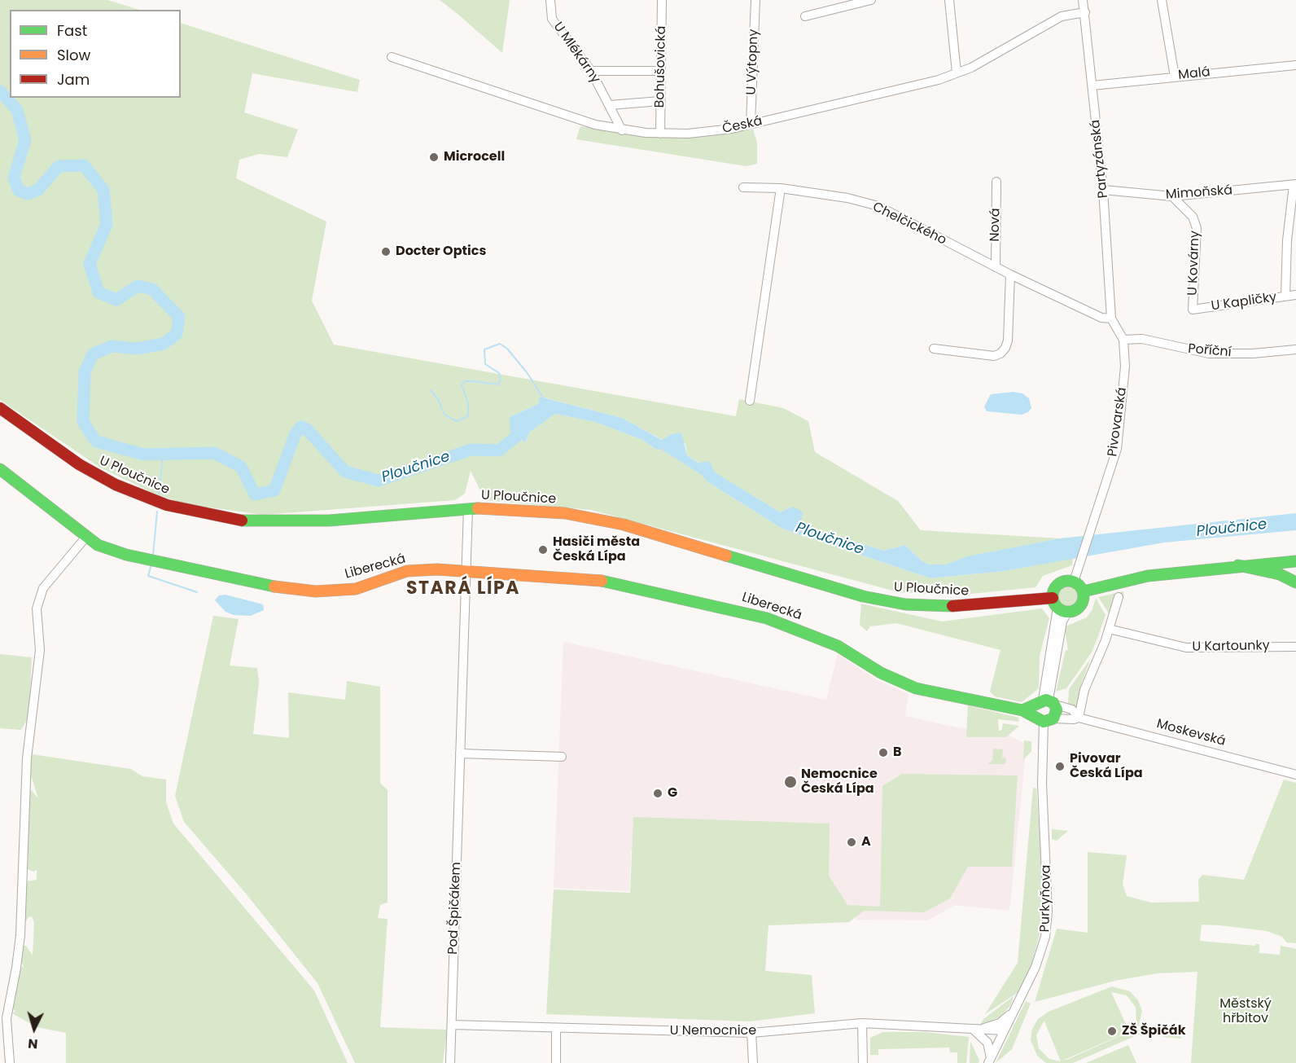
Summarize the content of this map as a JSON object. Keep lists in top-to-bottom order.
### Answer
{
  "streets": {
    "main road": ["U Ploučnice", "Liberecká"],
    "street": [
      "U Mlékárny",
      "U Výtopny",
      "Bohušovická",
      "Malá",
      "Česká",
      "Partyzánská",
      "Mimoňská",
      "Chelčického",
      "Nová",
      "U Kovárny",
      "U Kapličky",
      "Poříční",
      "Pivovarská",
      "U Kartounky",
      "Moskevská",
      "Purkyňova",
      "Pod Špičákem",
      "U Nemocnice"
    ]
  },
  "crossings": [
    ["U Mlékárny", "Česká"],
    ["U Výtopny", "Česká"],
    ["Bohušovická", "Česká"],
    ["Malá", "Partyzánská"],
    ["Česká", "Partyzánská"],
    ["Partyzánská", "Mimoňská"],
    ["Partyzánská", "Chelčického"],
    ["Partyzánská", "Pivovarská"],
    ["Mimoňská", "U Kovárny"],
    ["Chelčického", "Nová"],
    ["Chelčického", "Pivovarská"],
    ["U Kovárny", "U Kapličky"],
    ["Poříční", "Pivovarská"],
    ["U Ploučnice", "Pod Špičákem"],
    ["Liberecká", "Pod Špičákem"],
    ["Purkyňova", "U Nemocnice"],
    ["Pod Špičákem", "U Nemocnice"]
  ],
  "districts": ["STARÁ LÍPA"],
  "water": ["Ploučnice"],
  "parks": ["Městský hřbitov"],
  "places": [
    "Microcell",
    "Docter Optics",
    "Hasiči města Česká Lípa",
    "B",
    "Pivovar Česká Lípa",
    "Nemocnice Česká Lípa",
    "G",
    "A",
    "ZŠ Špičák"
  ],
  "legend": ["Fast", "Slow", "Jam"],
  "north": "bottom"
}
